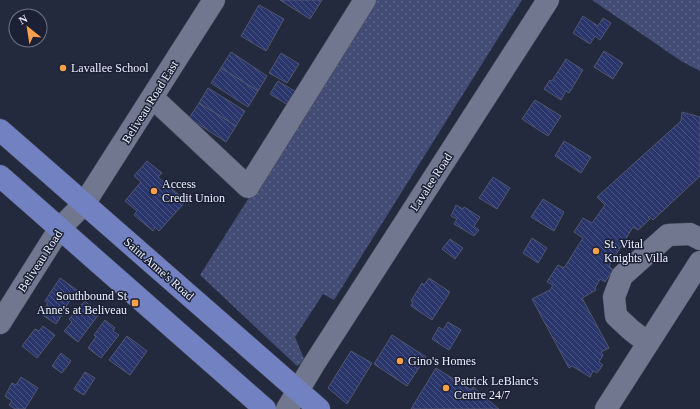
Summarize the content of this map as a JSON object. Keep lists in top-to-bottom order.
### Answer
{
  "streets": {
    "main road": ["Saint Anne's Road"],
    "street": ["Beliveau Road East", "Lavalee Road", "Beliveau Road"]
  },
  "crossings": [
    ["Beliveau Road East", "Beliveau Road"],
    ["Beliveau Road East", "Saint Anne's Road"],
    ["Lavalee Road", "Saint Anne's Road"],
    ["Beliveau Road", "Saint Anne's Road"]
  ],
  "places": {
    "other": [
      "Lavallee School",
      "Access Credit Union",
      "St. Vital Knights Villa",
      "Gino's Homes",
      "Patrick LeBlanc's Centre 24/7"
    ],
    "transit": ["Southbound St Anne's at Beliveau"]
  },
  "north": "top left"
}
